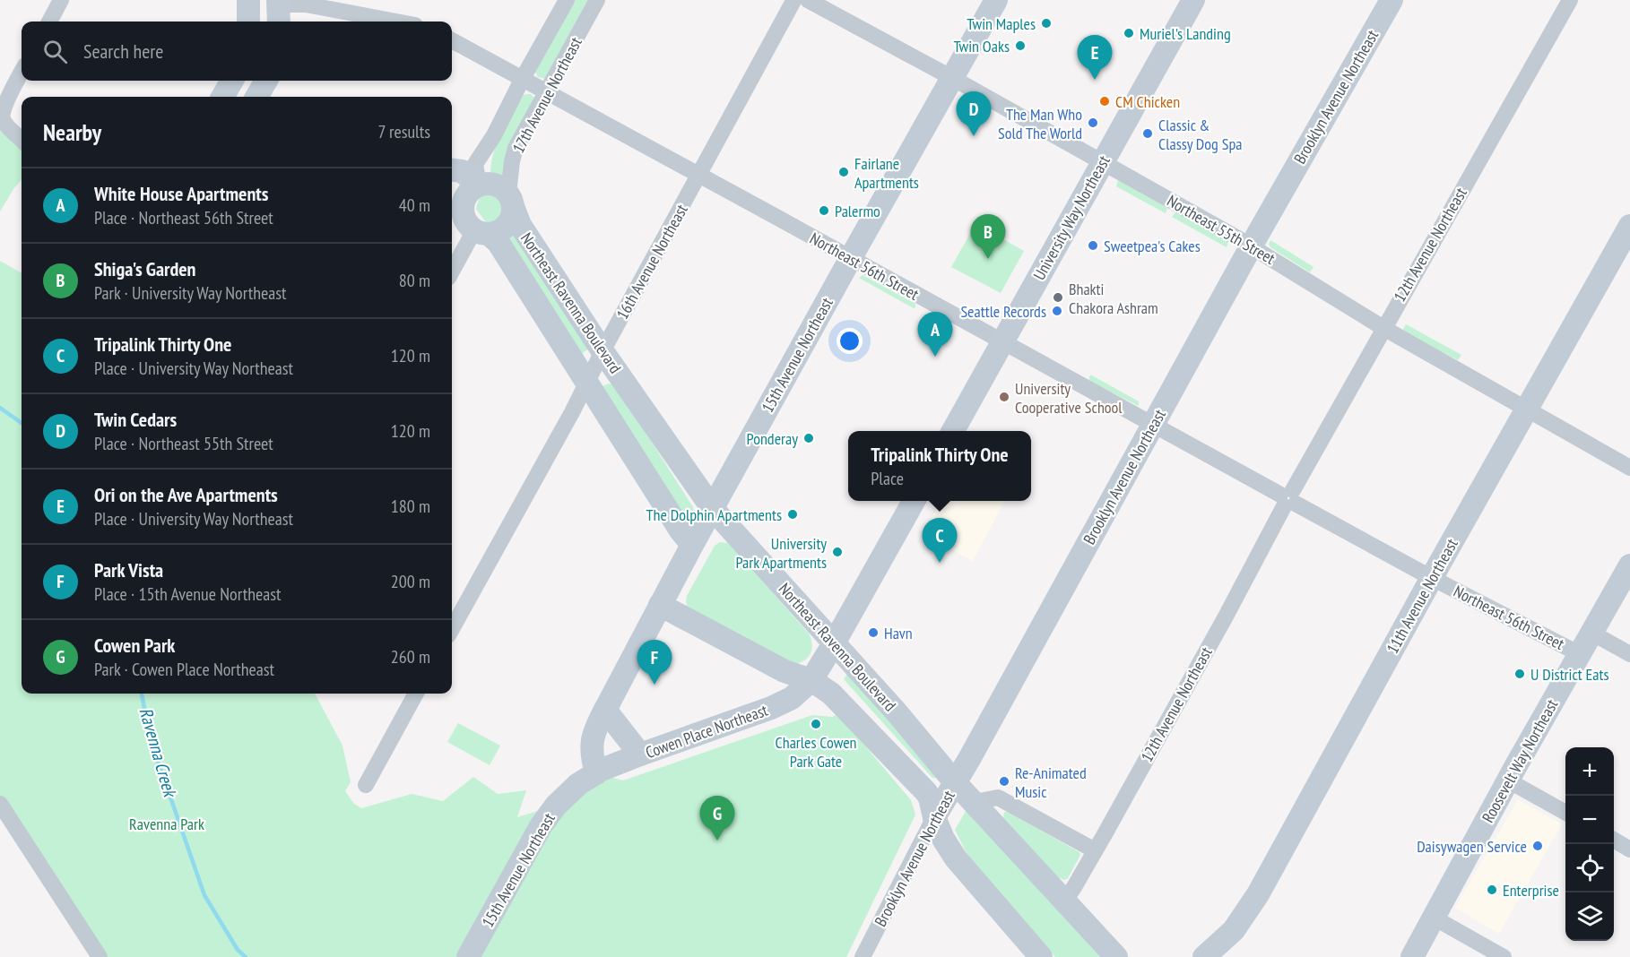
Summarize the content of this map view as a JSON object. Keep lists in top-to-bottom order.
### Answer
{
  "streets": {
    "main road": [
      "Brooklyn Avenue Northeast",
      "University Way Northeast",
      "Northeast Ravenna Boulevard",
      "15th Avenue Northeast",
      "11th Avenue Northeast",
      "Cowen Place Northeast",
      "Roosevelt Way Northeast"
    ],
    "street": [
      "17th Avenue Northeast",
      "Northeast 55th Street",
      "12th Avenue Northeast",
      "16th Avenue Northeast",
      "Northeast 56th Street"
    ]
  },
  "crossings": [
    ["17th Avenue Northeast", "Northeast 56th Street"],
    ["17th Avenue Northeast", "Northeast Ravenna Boulevard"],
    ["Brooklyn Avenue Northeast", "Northeast 55th Street"],
    ["Brooklyn Avenue Northeast", "Northeast 56th Street"],
    ["Brooklyn Avenue Northeast", "Northeast Ravenna Boulevard"],
    ["University Way Northeast", "Northeast 55th Street"],
    ["University Way Northeast", "Northeast 56th Street"],
    ["Northeast 55th Street", "12th Avenue Northeast"],
    ["Northeast 55th Street", "16th Avenue Northeast"],
    ["Northeast 55th Street", "15th Avenue Northeast"],
    ["Northeast 55th Street", "11th Avenue Northeast"],
    ["12th Avenue Northeast", "Northeast 56th Street"],
    ["12th Avenue Northeast", "Northeast Ravenna Boulevard"],
    ["16th Avenue Northeast", "Northeast 56th Street"],
    ["16th Avenue Northeast", "Northeast Ravenna Boulevard"],
    ["Northeast 56th Street", "15th Avenue Northeast"],
    ["Northeast 56th Street", "11th Avenue Northeast"],
    ["Northeast 56th Street", "Roosevelt Way Northeast"],
    ["Northeast Ravenna Boulevard", "15th Avenue Northeast"],
    ["Northeast Ravenna Boulevard", "Cowen Place Northeast"],
    ["15th Avenue Northeast", "Cowen Place Northeast"]
  ],
  "water": ["Ravenna Creek"],
  "parks": ["Ravenna Park"],
  "places": [
    "Twin Maples",
    "Muriel's Landing",
    "Twin Oaks",
    "CM Chicken",
    "The Man Who Sold The World",
    "Classic & Classy Dog Spa",
    "Fairlane Apartments",
    "Palermo",
    "Sweetpea's Cakes",
    "Bhakti Chakora Ashram",
    "Seattle Records",
    "University Cooperative School",
    "Ponderay",
    "The Dolphin Apartments",
    "University Park Apartments",
    "Havn",
    "U District Eats",
    "Charles Cowen Park Gate",
    "Re-Animated Music",
    "Daisywagen Service",
    "Enterprise"
  ],
  "page": {
    "search": "Search here",
    "pins": [
      "E",
      "D",
      "B",
      "A",
      "C",
      "F",
      "G"
    ],
    "heading": ["Nearby", "7 results"],
    "list": [
      {
        "mark": "A",
        "name": "White House Apartments",
        "note": "Place · Northeast 56th Street",
        "value": "40 m"
      },
      {
        "mark": "B",
        "name": "Shiga's Garden",
        "note": "Park · University Way Northeast",
        "value": "80 m"
      },
      {
        "mark": "C",
        "name": "Tripalink Thirty One",
        "note": "Place · University Way Northeast",
        "value": "120 m"
      },
      {
        "mark": "D",
        "name": "Twin Cedars",
        "note": "Place · Northeast 55th Street",
        "value": "120 m"
      },
      {
        "mark": "E",
        "name": "Ori on the Ave Apartments",
        "note": "Place · University Way Northeast",
        "value": "180 m"
      },
      {
        "mark": "F",
        "name": "Park Vista",
        "note": "Place · 15th Avenue Northeast",
        "value": "200 m"
      },
      {
        "mark": "G",
        "name": "Cowen Park",
        "note": "Park · Cowen Place Northeast",
        "value": "260 m"
      }
    ],
    "popup": ["Tripalink Thirty One", "Place"],
    "map_buttons": ["+", "−"]
  }
}
